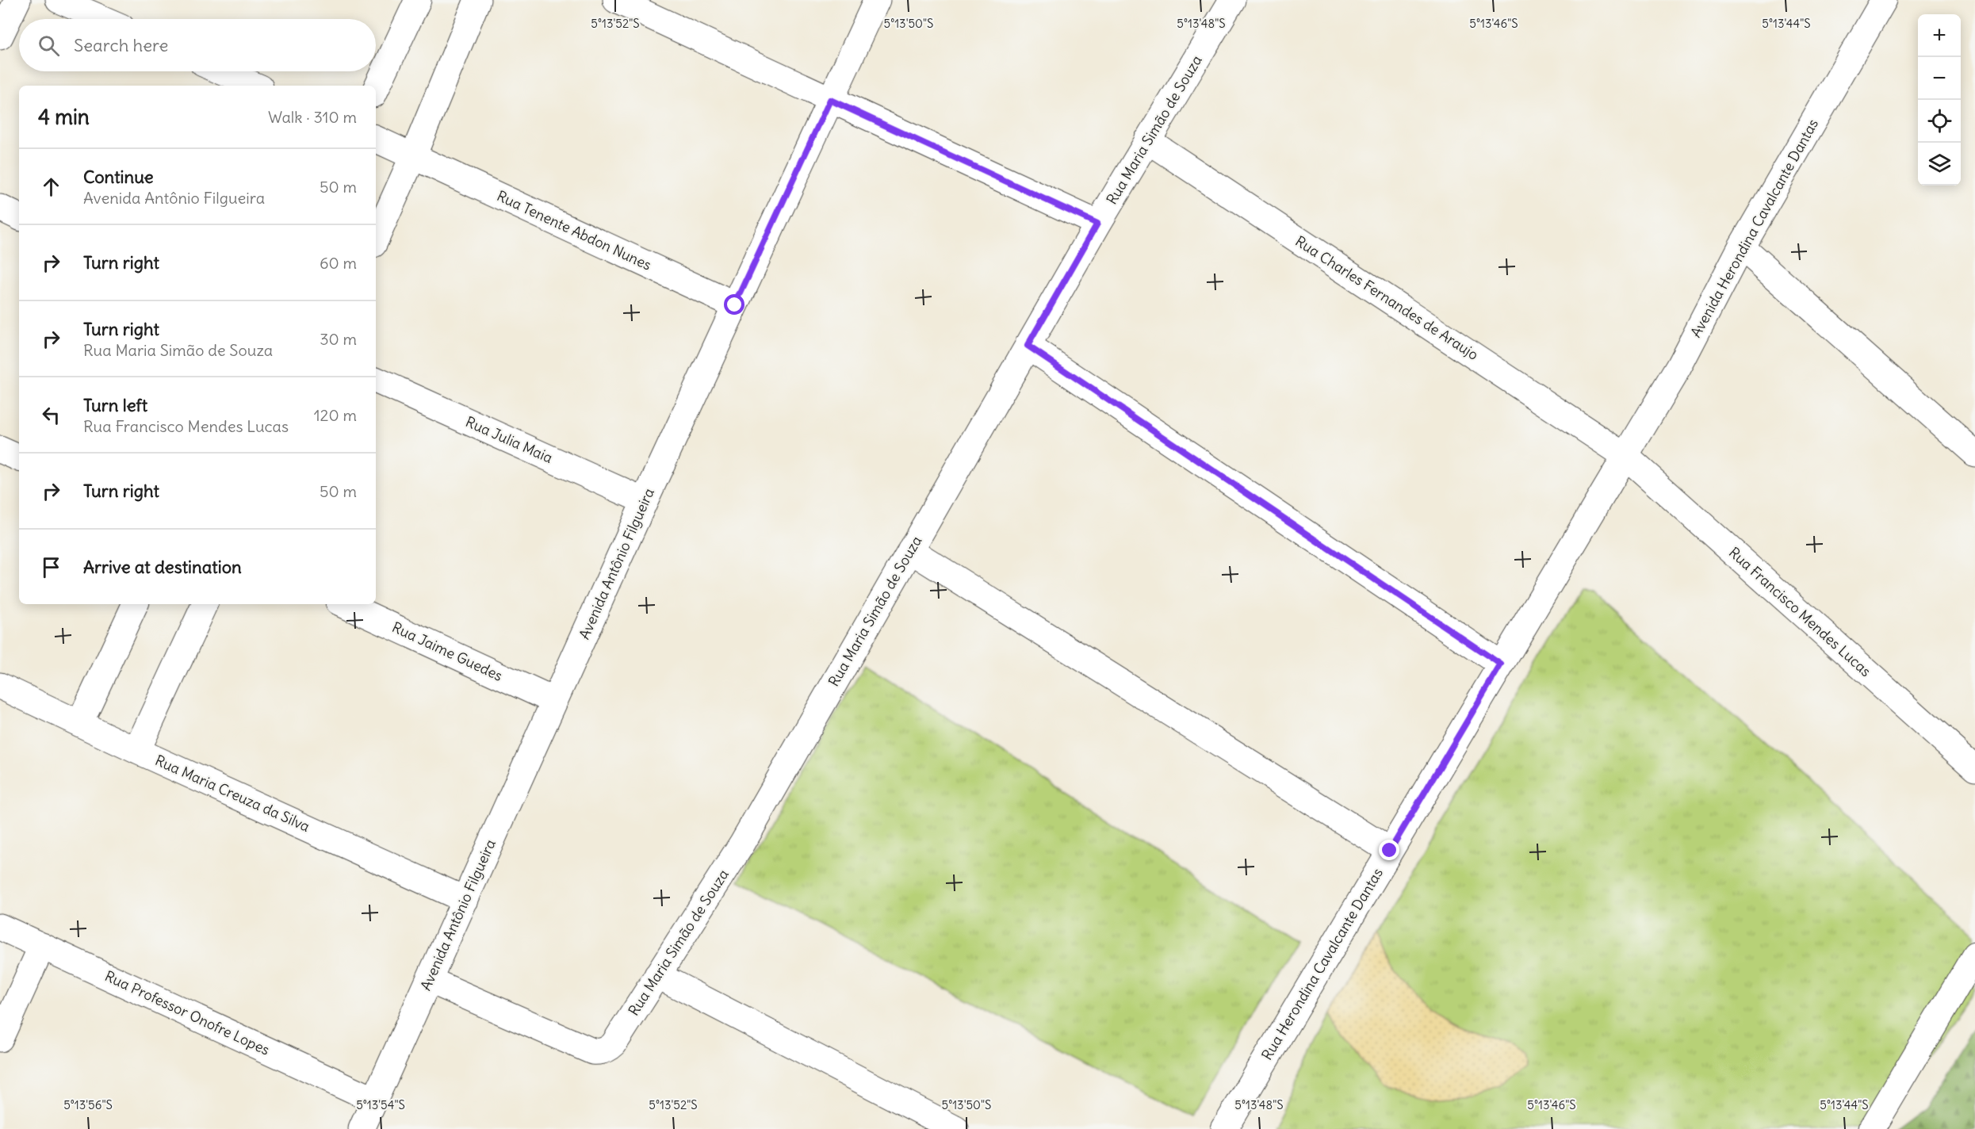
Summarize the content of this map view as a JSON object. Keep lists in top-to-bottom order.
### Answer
{
  "streets": {
    "street": [
      "Rua Maria Simão de Souza",
      "Avenida Herondina Cavalcante Dantas",
      "Rua Tenente Abdon Nunes",
      "Rua Charles Fernandes de Araujo",
      "Rua Julia Maia",
      "Avenida Antônio Filgueira",
      "Rua Francisco Mendes Lucas",
      "Rua Jaime Guedes",
      "Rua Maria Creuza da Silva",
      "Rua Herondina Cavalcante Dantas",
      "Rua Professor Onofre Lopes"
    ]
  },
  "crossings": [
    ["Rua Maria Simão de Souza", "Rua Charles Fernandes de Araujo"],
    ["Rua Maria Simão de Souza", "Avenida Antônio Filgueira"],
    ["Avenida Herondina Cavalcante Dantas", "Rua Charles Fernandes de Araujo"],
    ["Avenida Herondina Cavalcante Dantas", "Rua Francisco Mendes Lucas"],
    ["Avenida Herondina Cavalcante Dantas", "Rua Herondina Cavalcante Dantas"],
    ["Rua Tenente Abdon Nunes", "Avenida Antônio Filgueira"],
    ["Rua Charles Fernandes de Araujo", "Rua Francisco Mendes Lucas"],
    ["Rua Charles Fernandes de Araujo", "Rua Herondina Cavalcante Dantas"],
    ["Rua Julia Maia", "Avenida Antônio Filgueira"],
    ["Avenida Antônio Filgueira", "Rua Jaime Guedes"],
    ["Avenida Antônio Filgueira", "Rua Maria Creuza da Silva"],
    ["Avenida Antônio Filgueira", "Rua Professor Onofre Lopes"],
    ["Rua Francisco Mendes Lucas", "Rua Herondina Cavalcante Dantas"]
  ],
  "page": {
    "map_buttons": ["+", "−"],
    "search": "Search here",
    "heading": ["4 min", "Walk · 310 m"],
    "list": [
      ["Continue", "Avenida Antônio Filgueira", "50 m"],
      ["Turn right", "60 m"],
      ["Turn right", "Rua Maria Simão de Souza", "30 m"],
      ["Turn left", "Rua Francisco Mendes Lucas", "120 m"],
      ["Turn right", "50 m"],
      "Arrive at destination"
    ]
  },
  "coordinates": [
    "5°13'52\"S",
    "5°13'50\"S",
    "5°13'48\"S",
    "5°13'46\"S",
    "5°13'44\"S",
    "5°13'56\"S",
    "5°13'54\"S"
  ]
}
